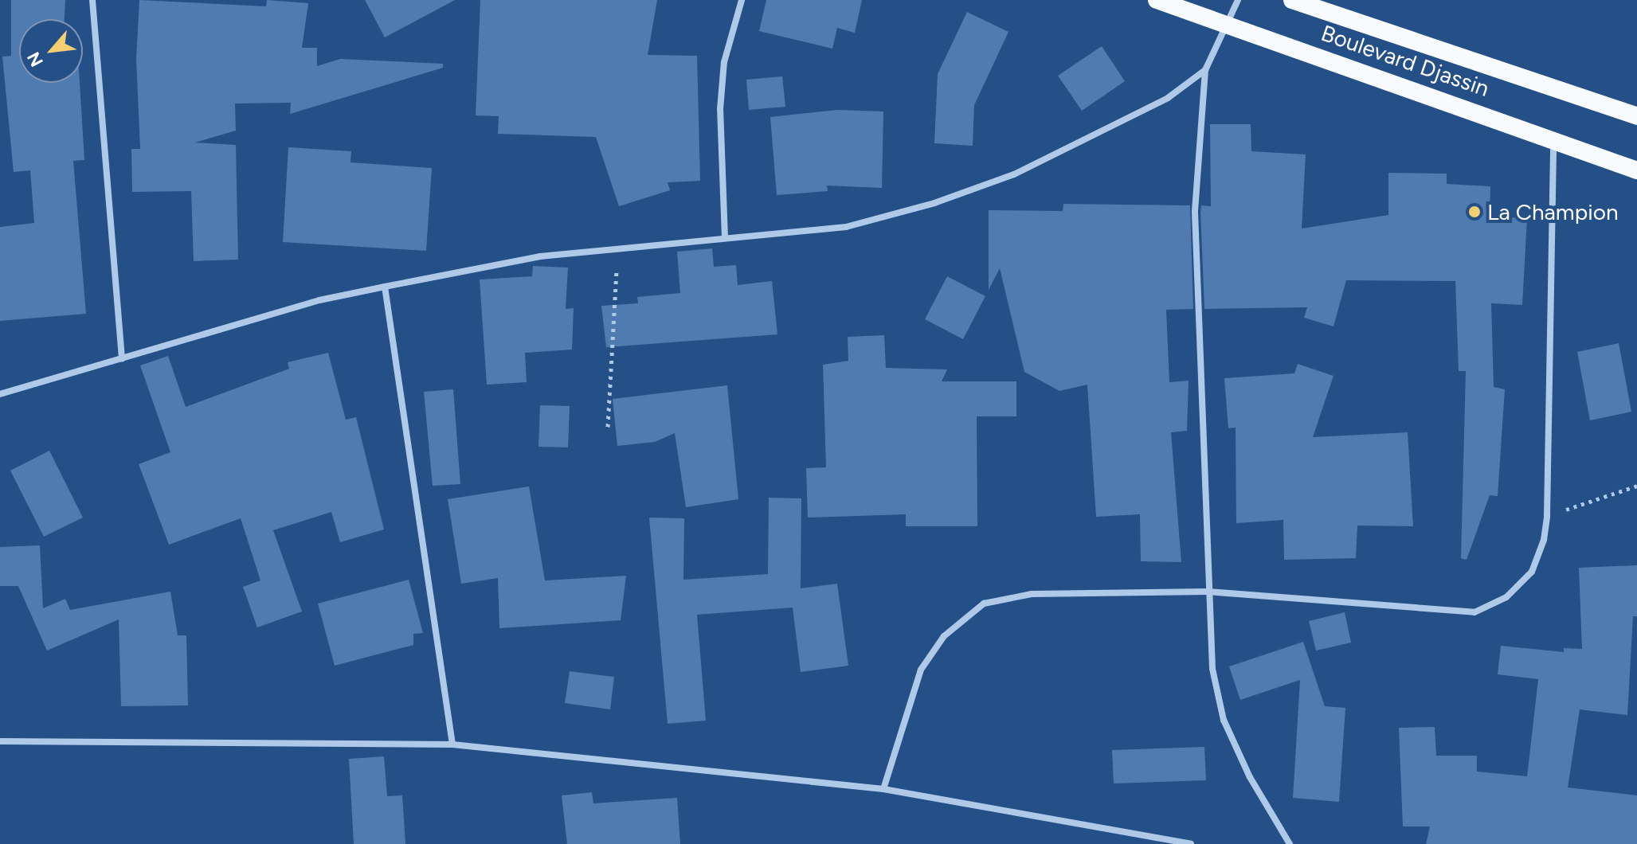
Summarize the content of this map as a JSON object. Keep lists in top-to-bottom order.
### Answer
{
  "streets": {
    "highway": ["Boulevard Djassin"]
  },
  "places": ["La Champion"],
  "north": "bottom left"
}
